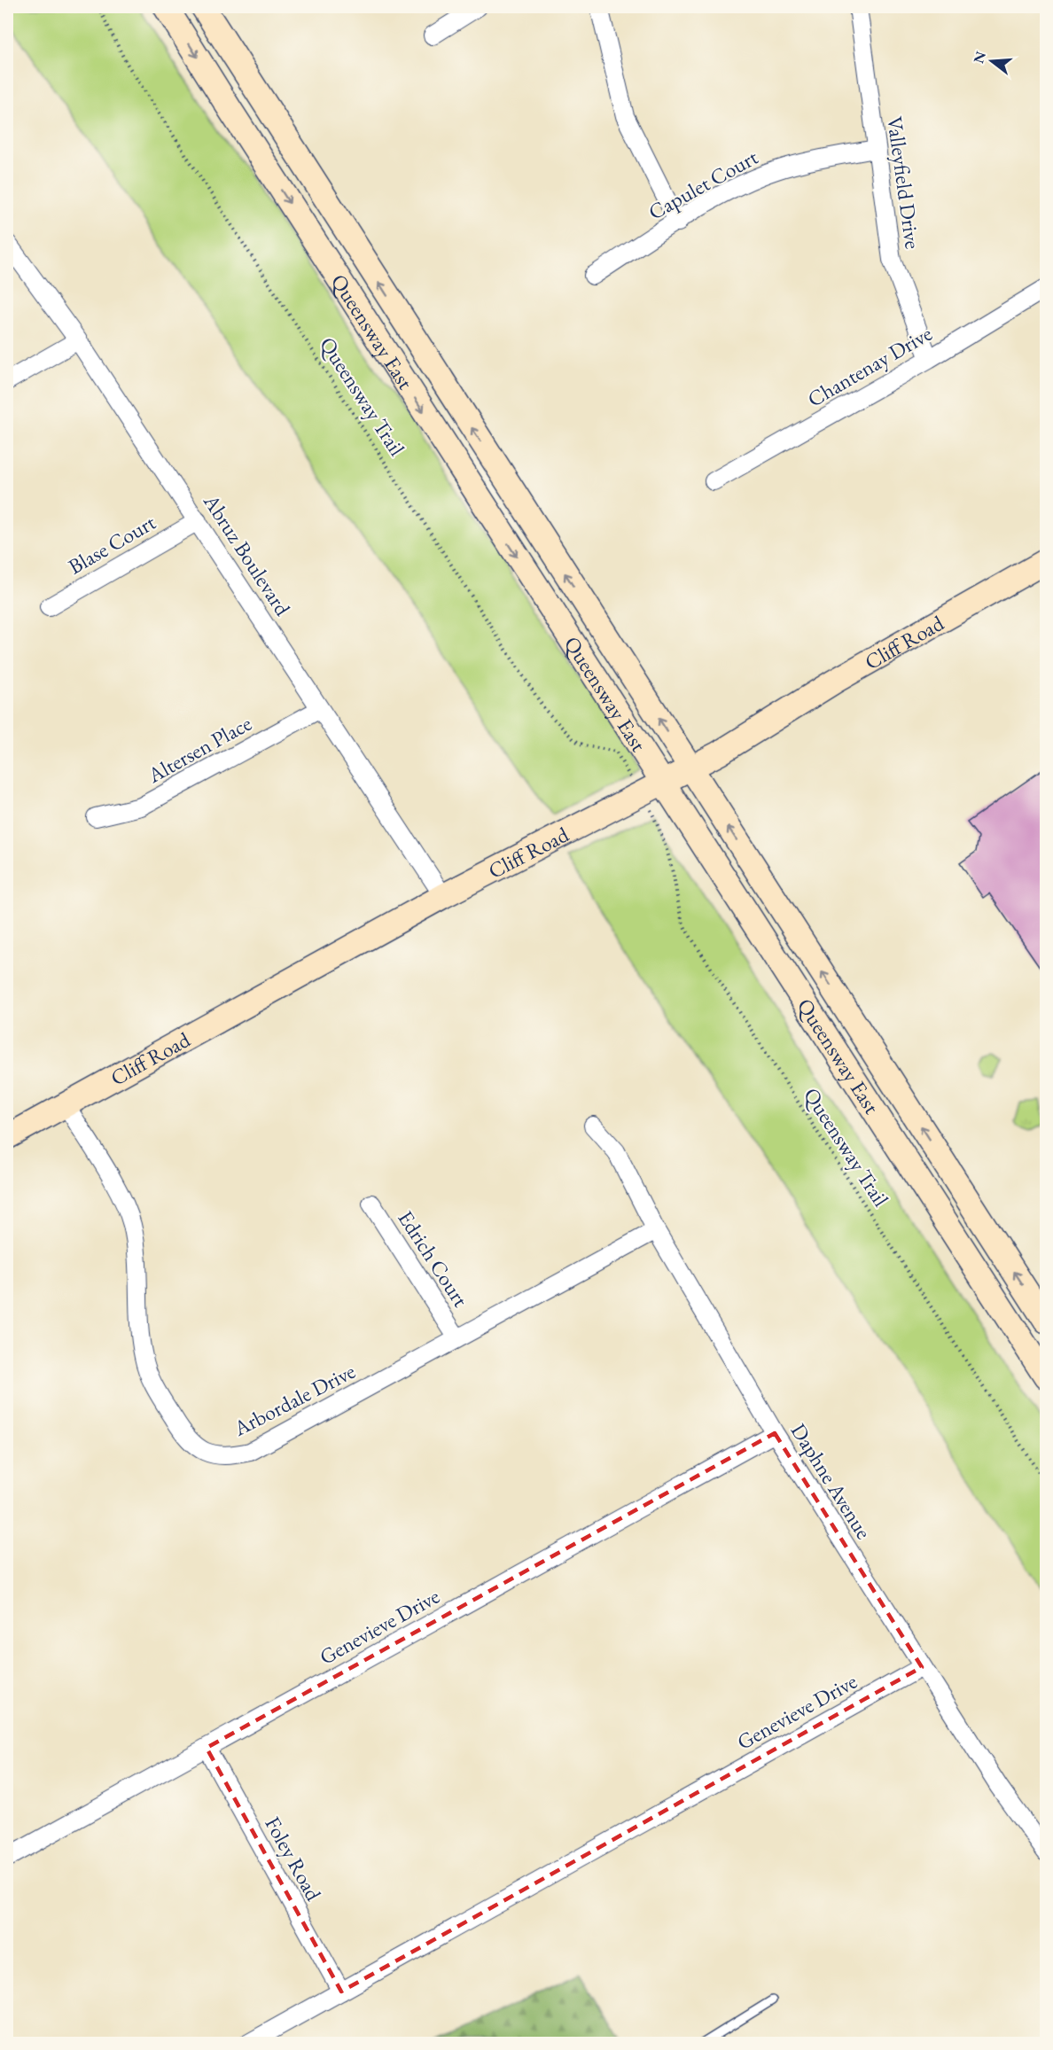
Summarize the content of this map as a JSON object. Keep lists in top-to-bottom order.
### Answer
{
  "streets": {
    "main road": ["Queensway East", "Cliff Road"],
    "street": [
      "Valleyfield Drive",
      "Capulet Court",
      "Chantenay Drive",
      "Blase Court",
      "Abruz Boulevard",
      "Altersen Place",
      "Edrich Court",
      "Arbordale Drive",
      "Daphne Avenue",
      "Genevieve Drive",
      "Foley Road"
    ],
    "path": ["Queensway Trail"]
  },
  "crossings": [
    ["Valleyfield Drive", "Capulet Court"],
    ["Valleyfield Drive", "Chantenay Drive"],
    ["Queensway East", "Cliff Road"],
    ["Blase Court", "Abruz Boulevard"],
    ["Abruz Boulevard", "Cliff Road"],
    ["Abruz Boulevard", "Altersen Place"],
    ["Cliff Road", "Arbordale Drive"],
    ["Edrich Court", "Arbordale Drive"],
    ["Arbordale Drive", "Daphne Avenue"],
    ["Daphne Avenue", "Genevieve Drive"],
    ["Genevieve Drive", "Foley Road"]
  ],
  "north": "left"
}
